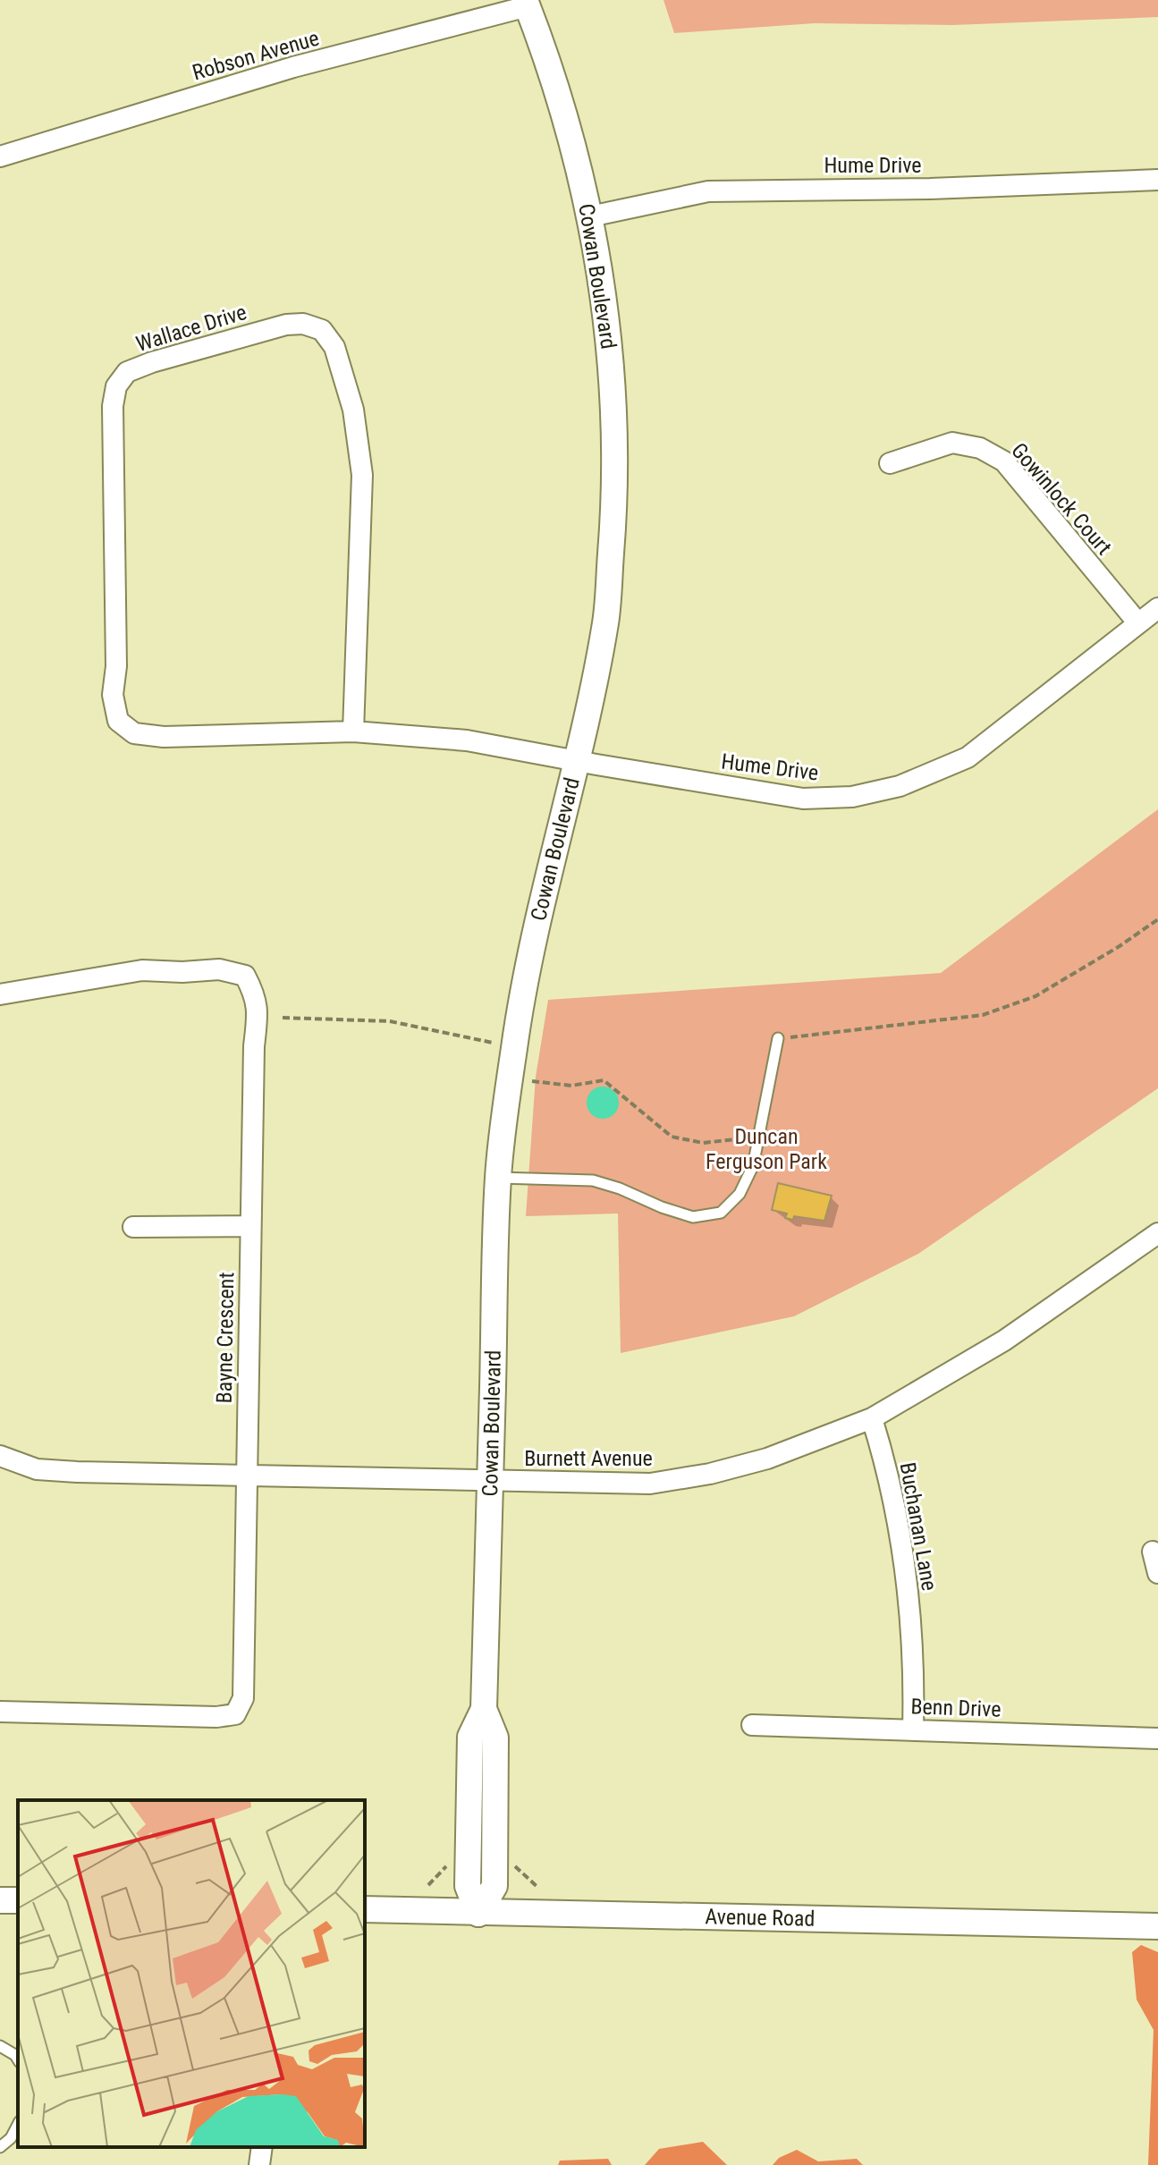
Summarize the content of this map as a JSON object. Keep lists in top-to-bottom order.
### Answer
{
  "streets": {
    "street": [
      "Robson Avenue",
      "Hume Drive",
      "Cowan Boulevard",
      "Wallace Drive",
      "Gowinlock Court",
      "Bayne Crescent",
      "Burnett Avenue",
      "Buchanan Lane",
      "Benn Drive",
      "Avenue Road"
    ]
  },
  "crossings": [
    ["Robson Avenue", "Cowan Boulevard"],
    ["Hume Drive", "Cowan Boulevard"],
    ["Hume Drive", "Wallace Drive"],
    ["Hume Drive", "Gowinlock Court"],
    ["Cowan Boulevard", "Wallace Drive"],
    ["Cowan Boulevard", "Burnett Avenue"],
    ["Cowan Boulevard", "Avenue Road"],
    ["Bayne Crescent", "Burnett Avenue"],
    ["Burnett Avenue", "Buchanan Lane"],
    ["Buchanan Lane", "Benn Drive"]
  ],
  "parks": ["Duncan Ferguson Park"]
}
